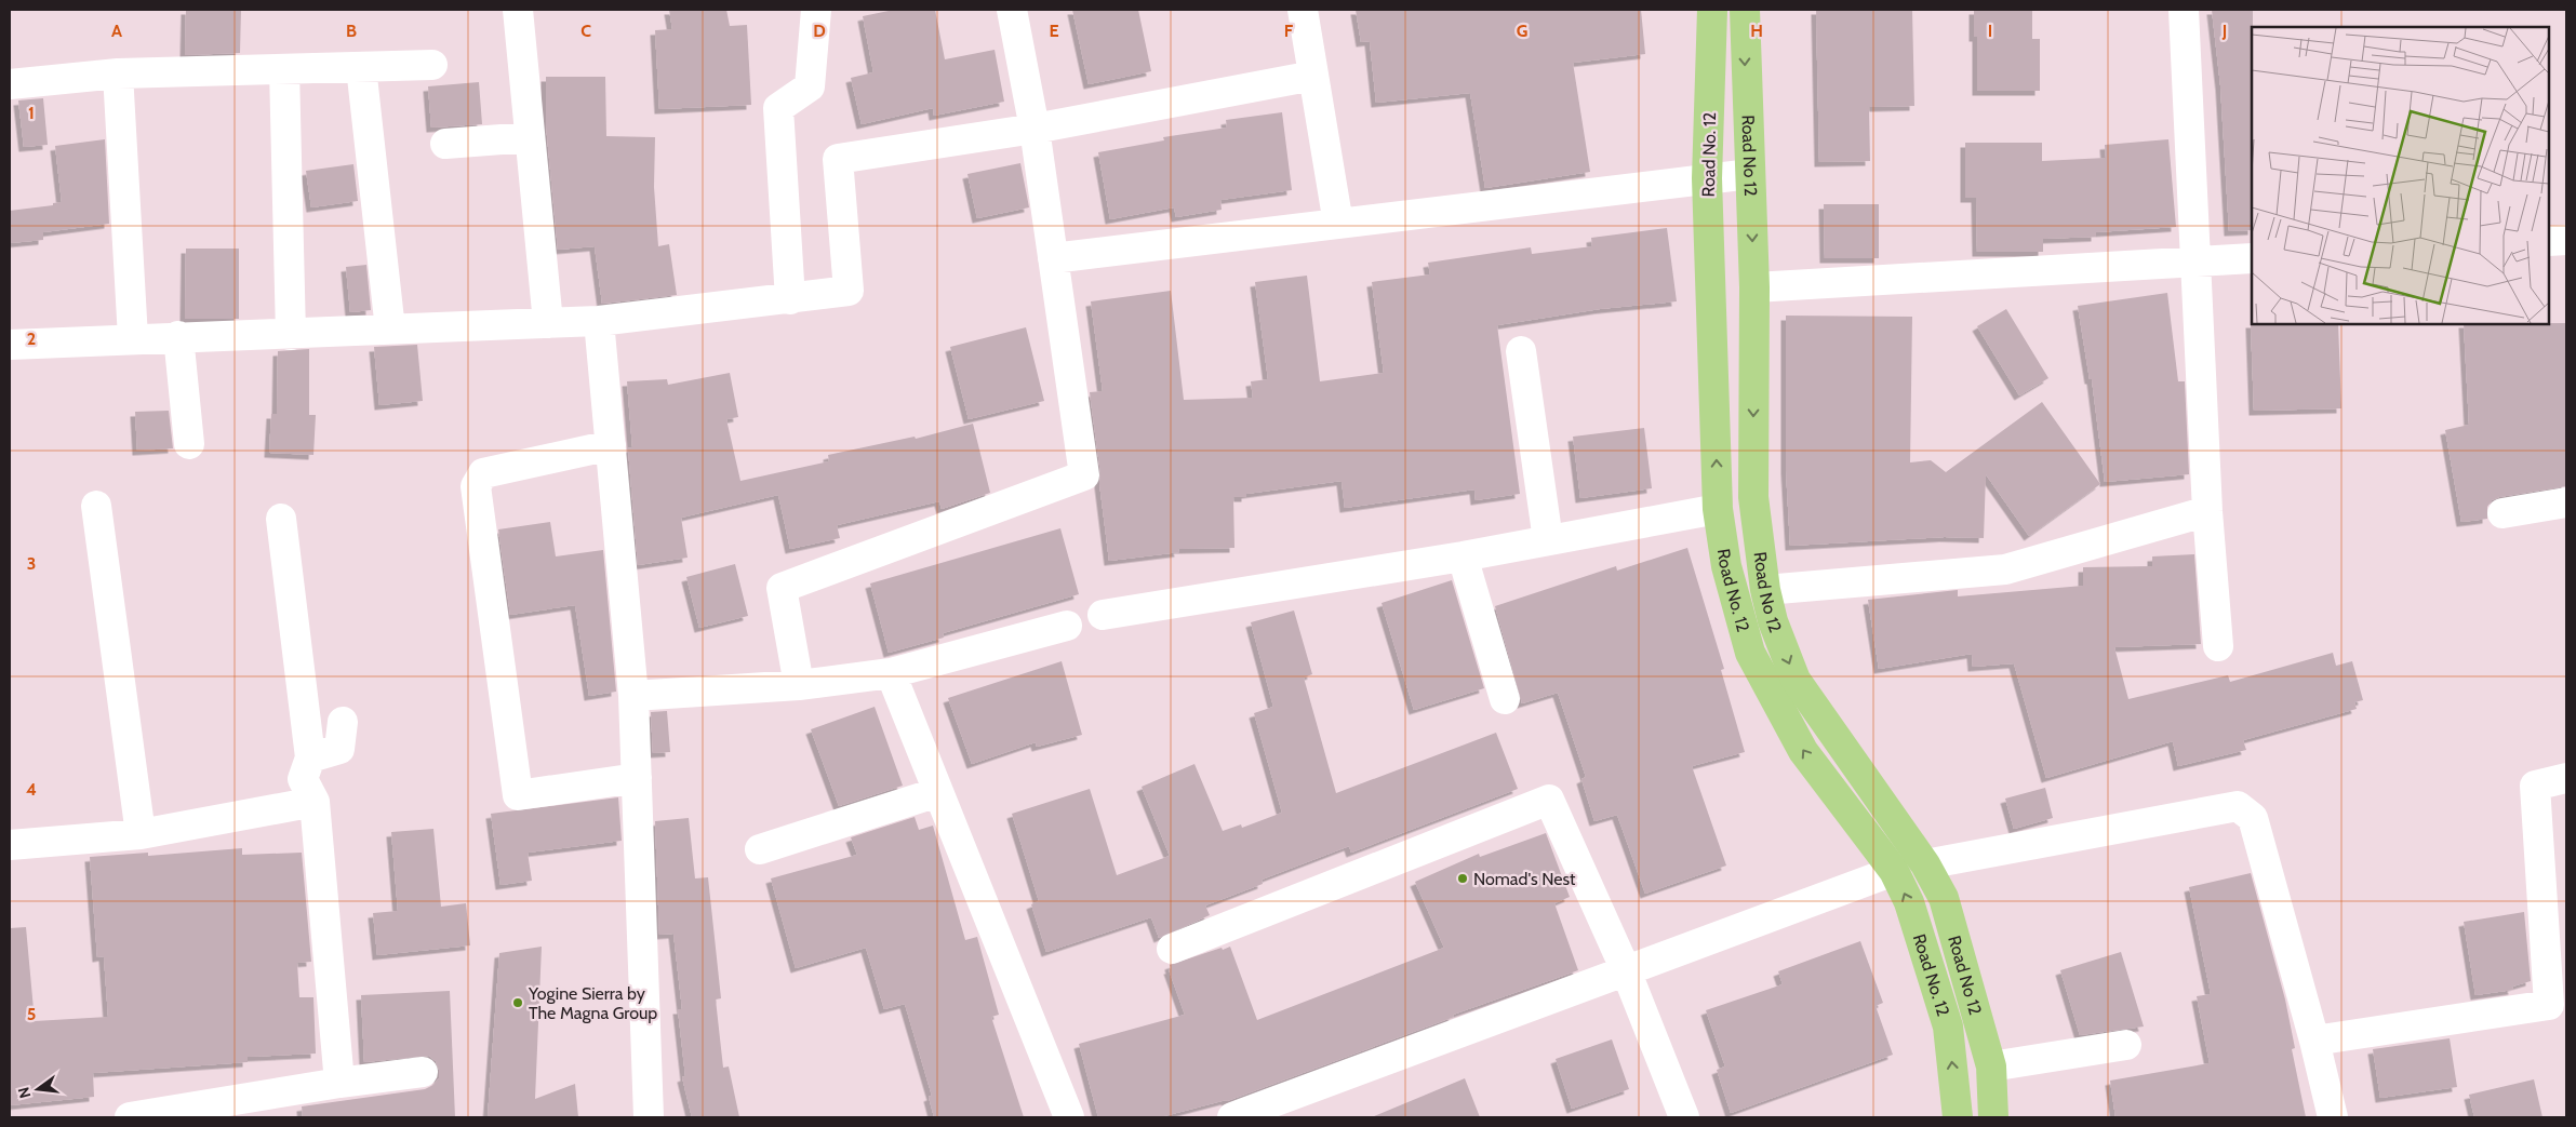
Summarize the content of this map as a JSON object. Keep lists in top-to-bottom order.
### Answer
{
  "streets": {
    "main road": ["Road No. 12", "Road No 12"]
  },
  "one_way": ["Road No. 12", "Road No 12"],
  "places": ["Nomad's Nest", "Yogine Sierra by The Magna Group"],
  "north": "left",
  "grid": {
    "columns": [
      "A",
      "B",
      "C",
      "D",
      "E",
      "F",
      "G",
      "H",
      "I",
      "J"
    ],
    "rows": [
      "1",
      "2",
      "3",
      "4",
      "5"
    ]
  }
}
